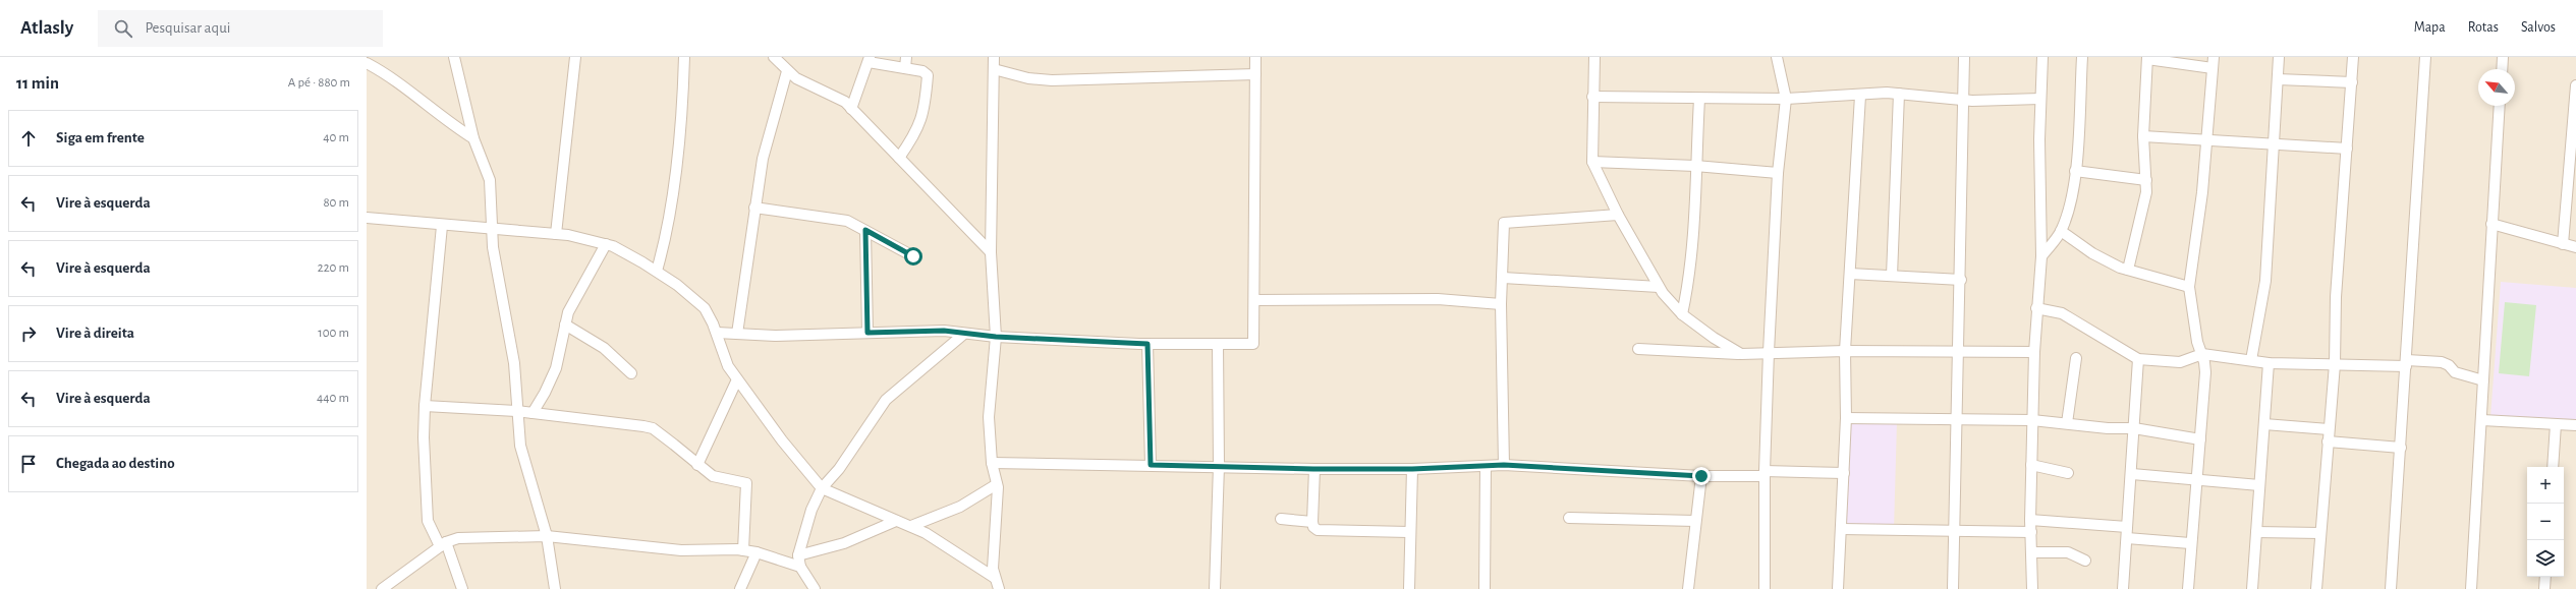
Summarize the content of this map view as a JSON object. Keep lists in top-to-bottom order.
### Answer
{
  "north": "top left",
  "page": {
    "header": "Atlasly",
    "search": "Pesquisar aqui",
    "nav": ["Mapa", "Rotas", "Salvos"],
    "heading": ["11 min", "A pé · 880 m"],
    "list": [
      ["Siga em frente", "40 m"],
      ["Vire à esquerda", "80 m"],
      ["Vire à esquerda", "220 m"],
      ["Vire à direita", "100 m"],
      ["Vire à esquerda", "440 m"],
      "Chegada ao destino"
    ],
    "map_buttons": ["+", "−"]
  }
}
